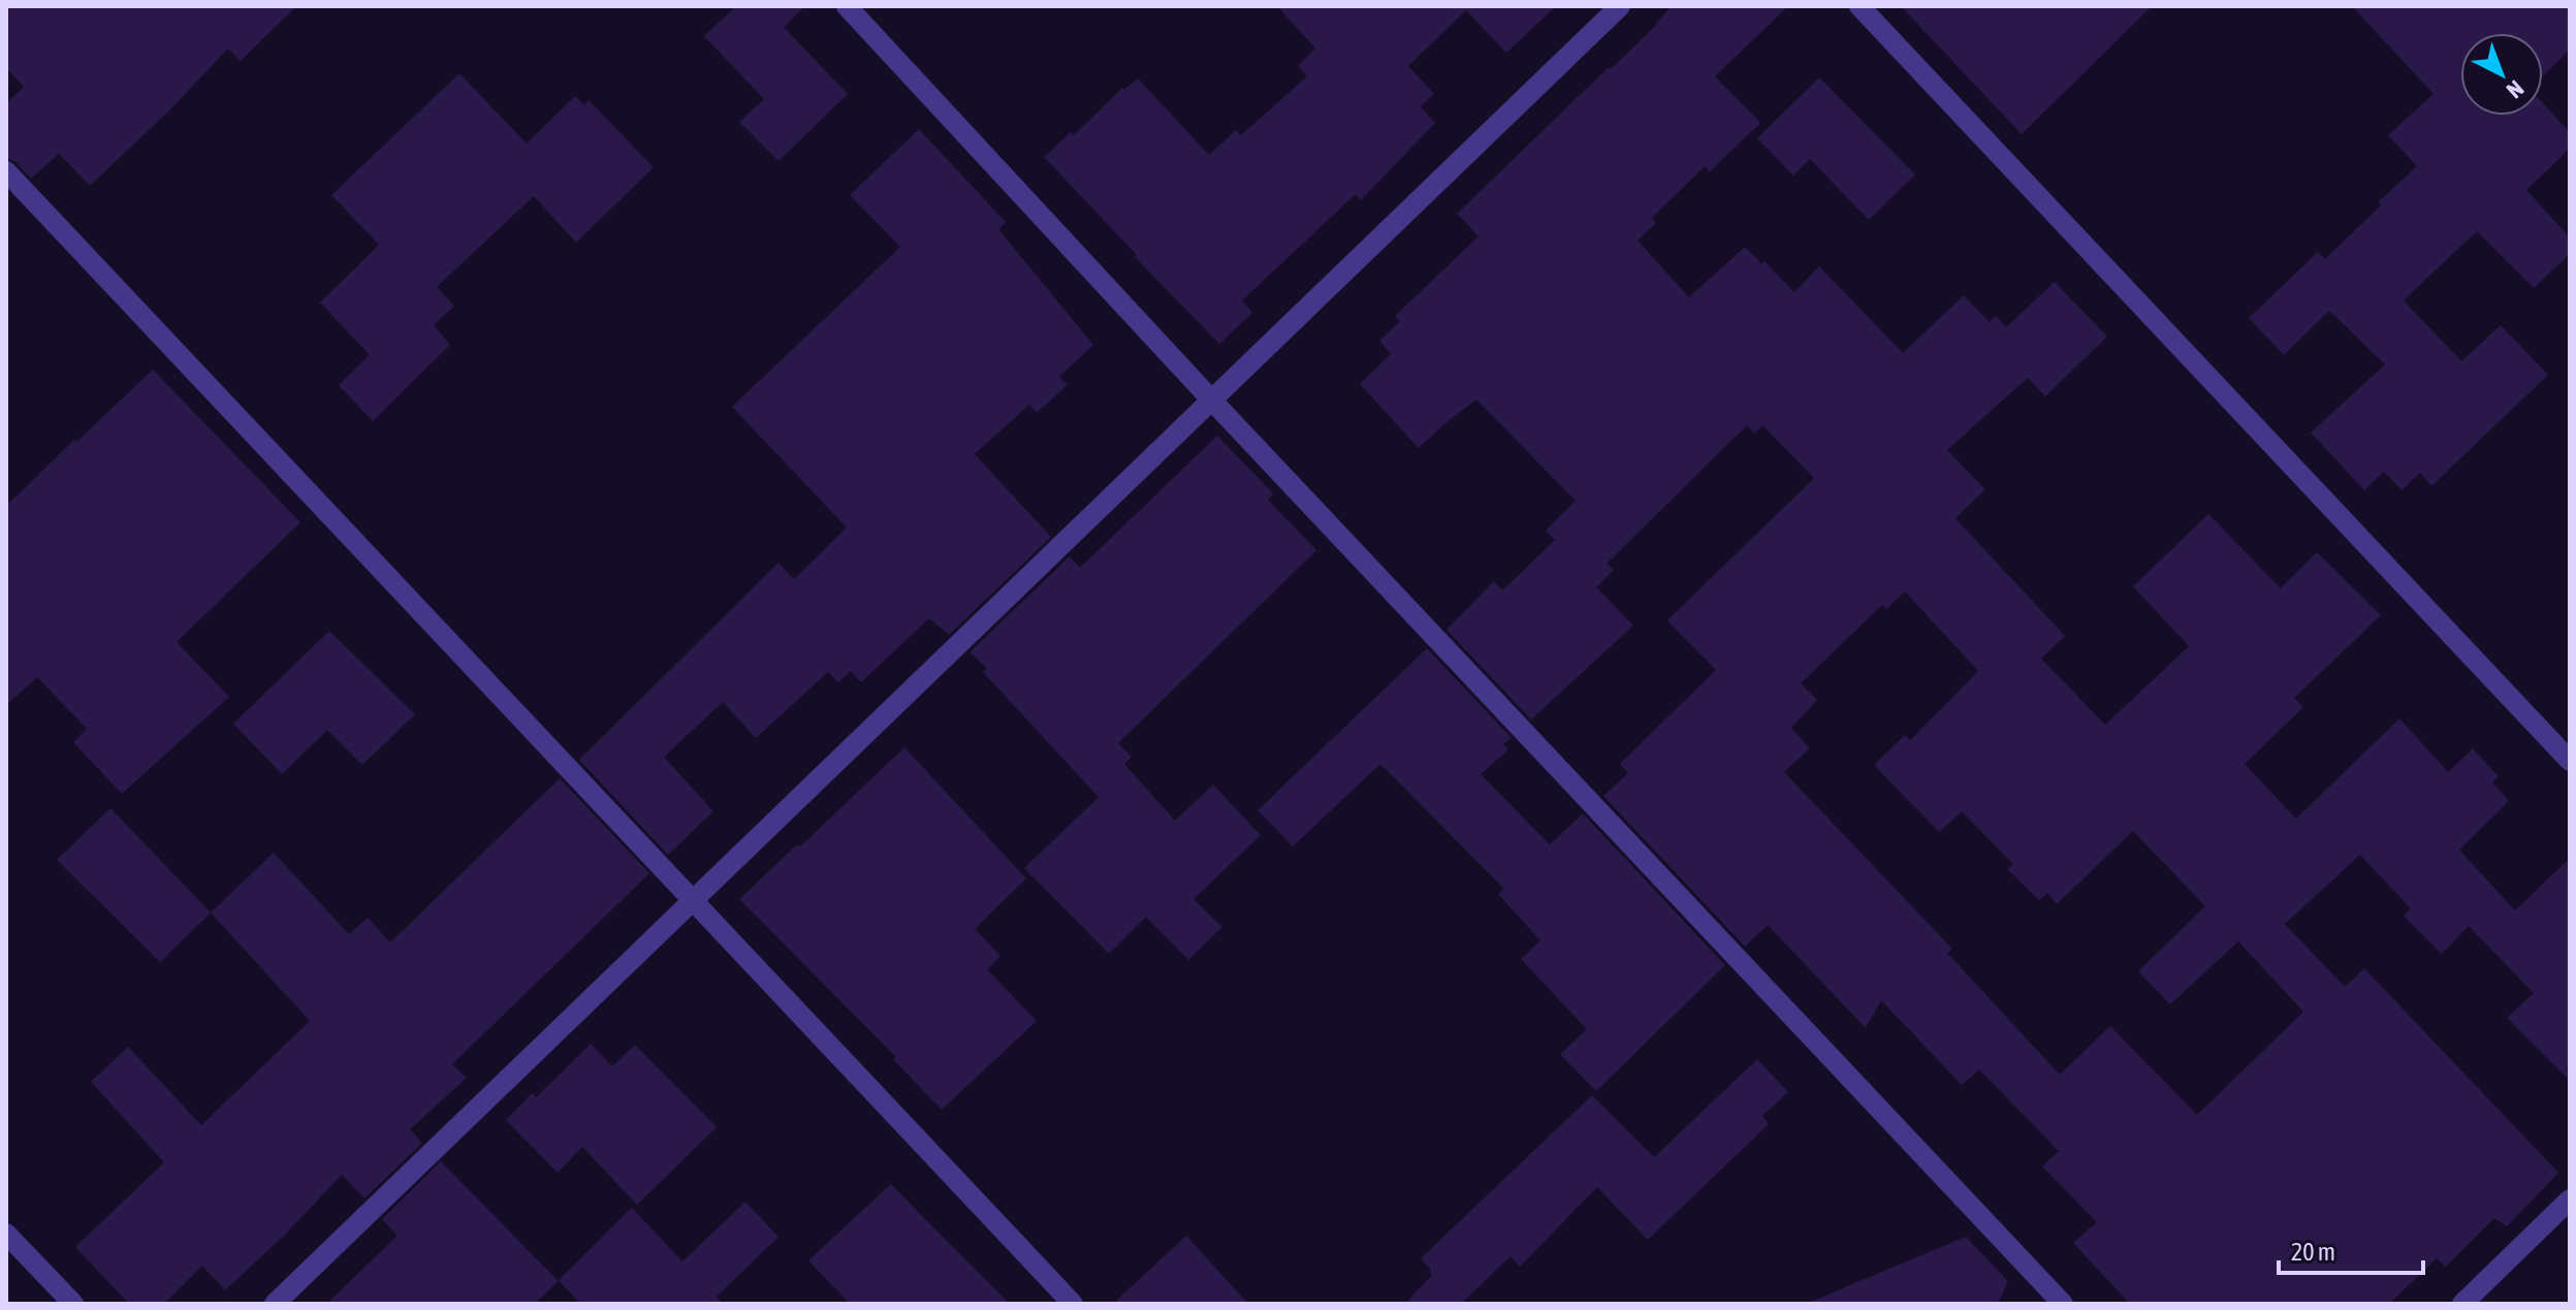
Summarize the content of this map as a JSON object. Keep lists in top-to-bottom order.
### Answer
{
  "scale_bar": "20 m",
  "north": "bottom right"
}
